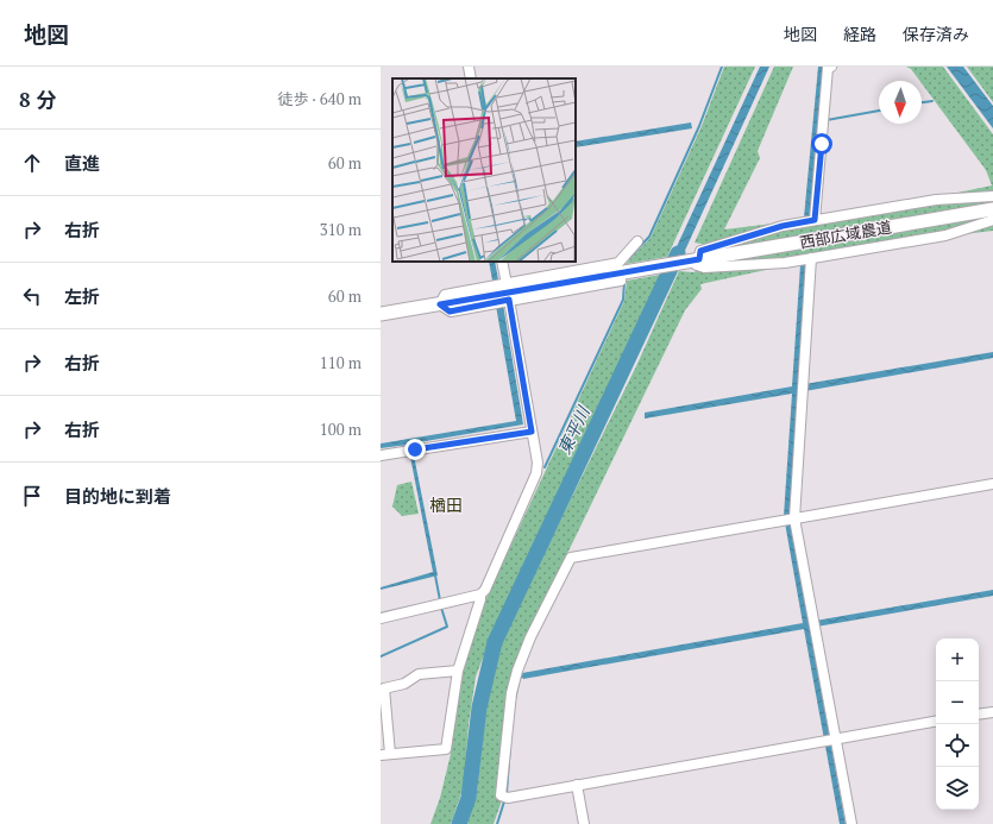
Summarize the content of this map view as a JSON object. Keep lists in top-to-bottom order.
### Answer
{
  "streets": {
    "street": ["西部広域農道"]
  },
  "districts": ["楢田"],
  "water": ["東平川"],
  "north": "bottom",
  "page": {
    "header": "地図",
    "nav": ["地図", "経路", "保存済み"],
    "heading": ["8 分", "徒歩 · 640 m"],
    "list": [
      ["直進", "60 m"],
      ["右折", "310 m"],
      ["左折", "60 m"],
      ["右折", "110 m"],
      ["右折", "100 m"],
      "目的地に到着"
    ],
    "map_buttons": ["+", "−"]
  }
}
